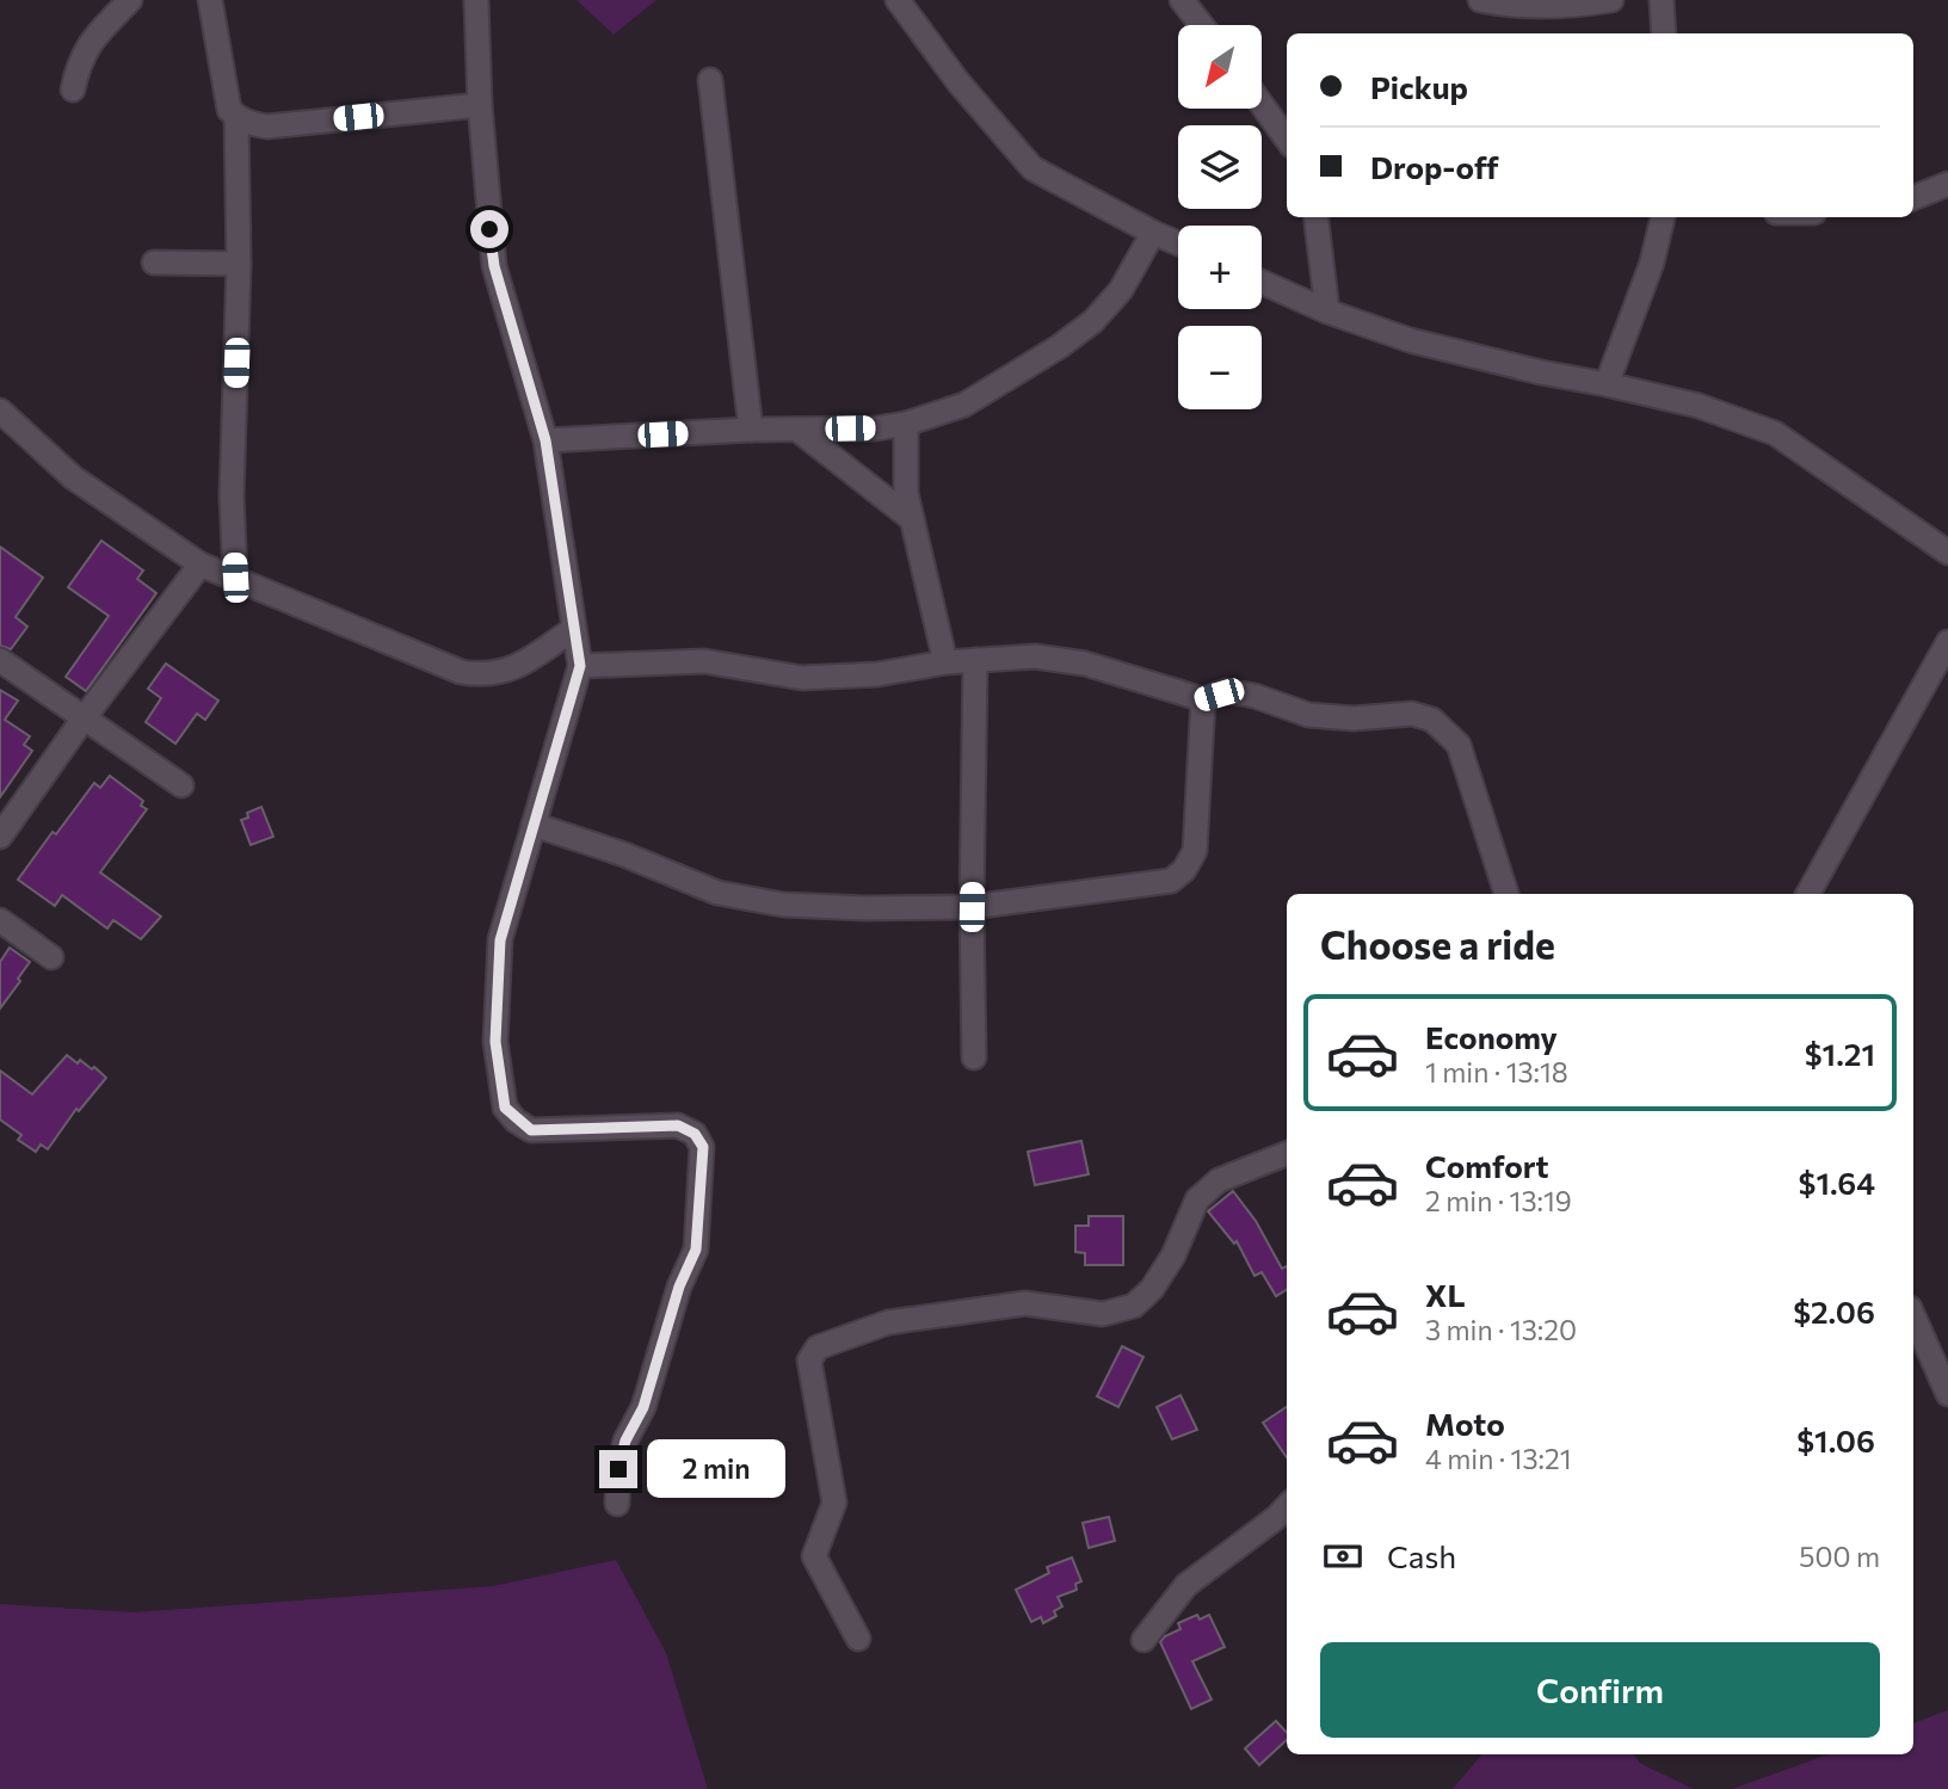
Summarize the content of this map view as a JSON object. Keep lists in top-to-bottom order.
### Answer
{
  "north": "bottom left",
  "page": {
    "map_buttons": ["+", "−"],
    "banner": ["Pickup", "Drop-off"],
    "heading": "Choose a ride",
    "list": [
      {
        "name": "Economy",
        "note": "1 min · 13:18",
        "value": "$1.21"
      },
      {
        "name": "Comfort",
        "note": "2 min · 13:19",
        "value": "$1.64"
      },
      {
        "name": "XL",
        "note": "3 min · 13:20",
        "value": "$2.06"
      },
      {
        "name": "Moto",
        "note": "4 min · 13:21",
        "value": "$1.06"
      }
    ],
    "bubble": "2 min",
    "pay": ["Cash", "500 m"],
    "buttons": "Confirm"
  }
}
